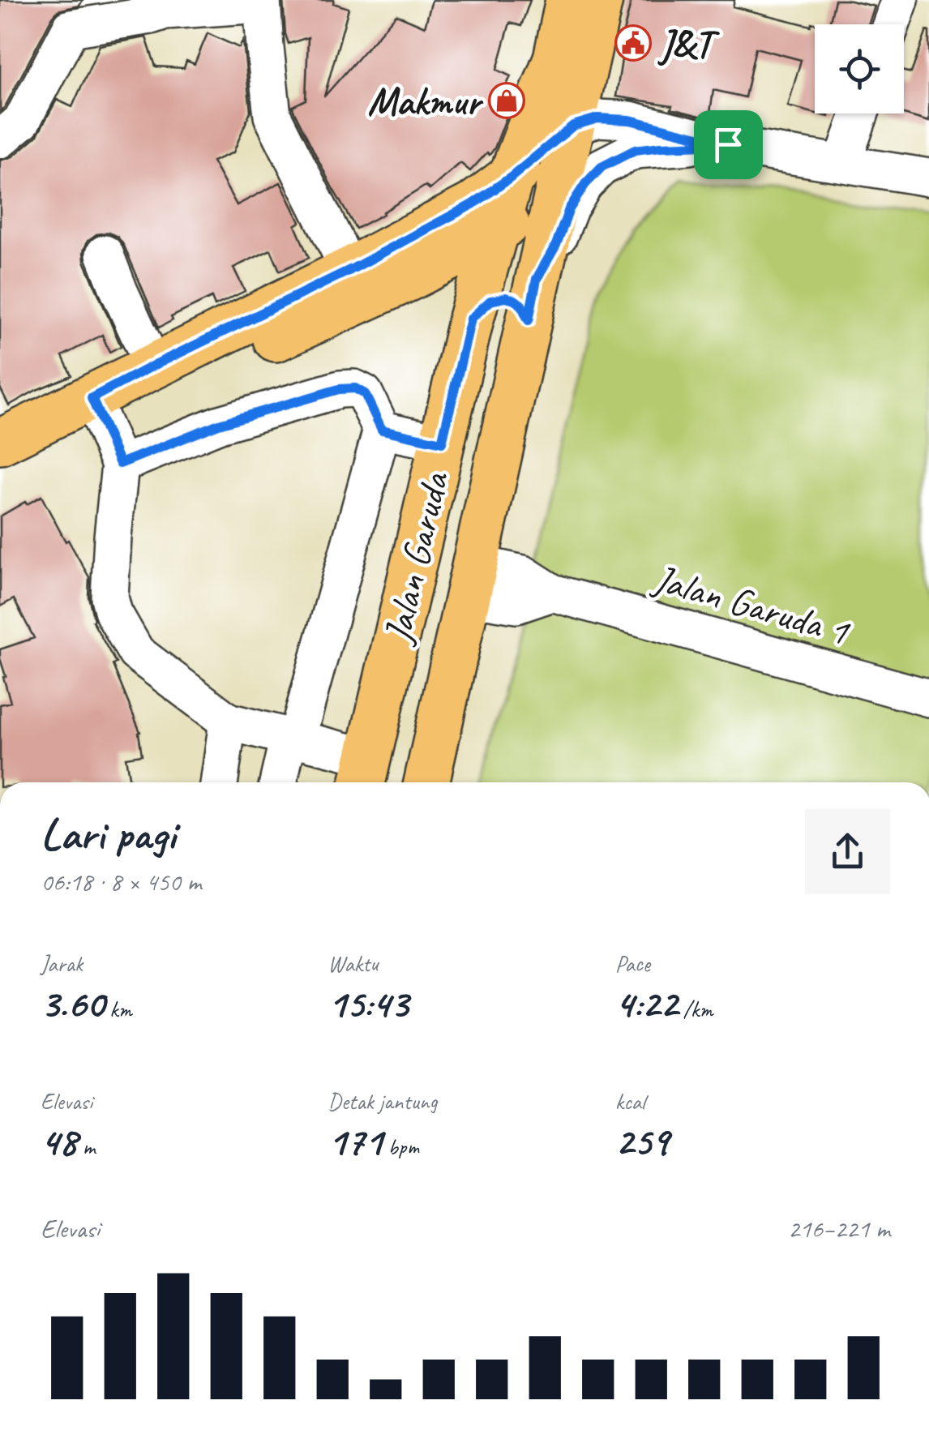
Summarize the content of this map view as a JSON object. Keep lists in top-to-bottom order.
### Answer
{
  "streets": {
    "main road": ["Jalan Garuda"],
    "street": ["Jalan Garuda 1"]
  },
  "crossings": [
    ["Jalan Garuda", "Jalan Garuda 1"]
  ],
  "places": {
    "public building": ["J&T"],
    "shop": ["Makmur"]
  },
  "page": {
    "heading": ["Lari pagi", "06:18 · 8 × 450 m"],
    "stats": [
      ["Jarak", "3.60 km"],
      ["Waktu", "15:43"],
      ["Pace", "4:22 /km"],
      ["Elevasi", "48 m"],
      ["Detak jantung", "171 bpm"],
      ["kcal", "259"]
    ],
    "chart": ["Elevasi", "216–221 m"]
  }
}
